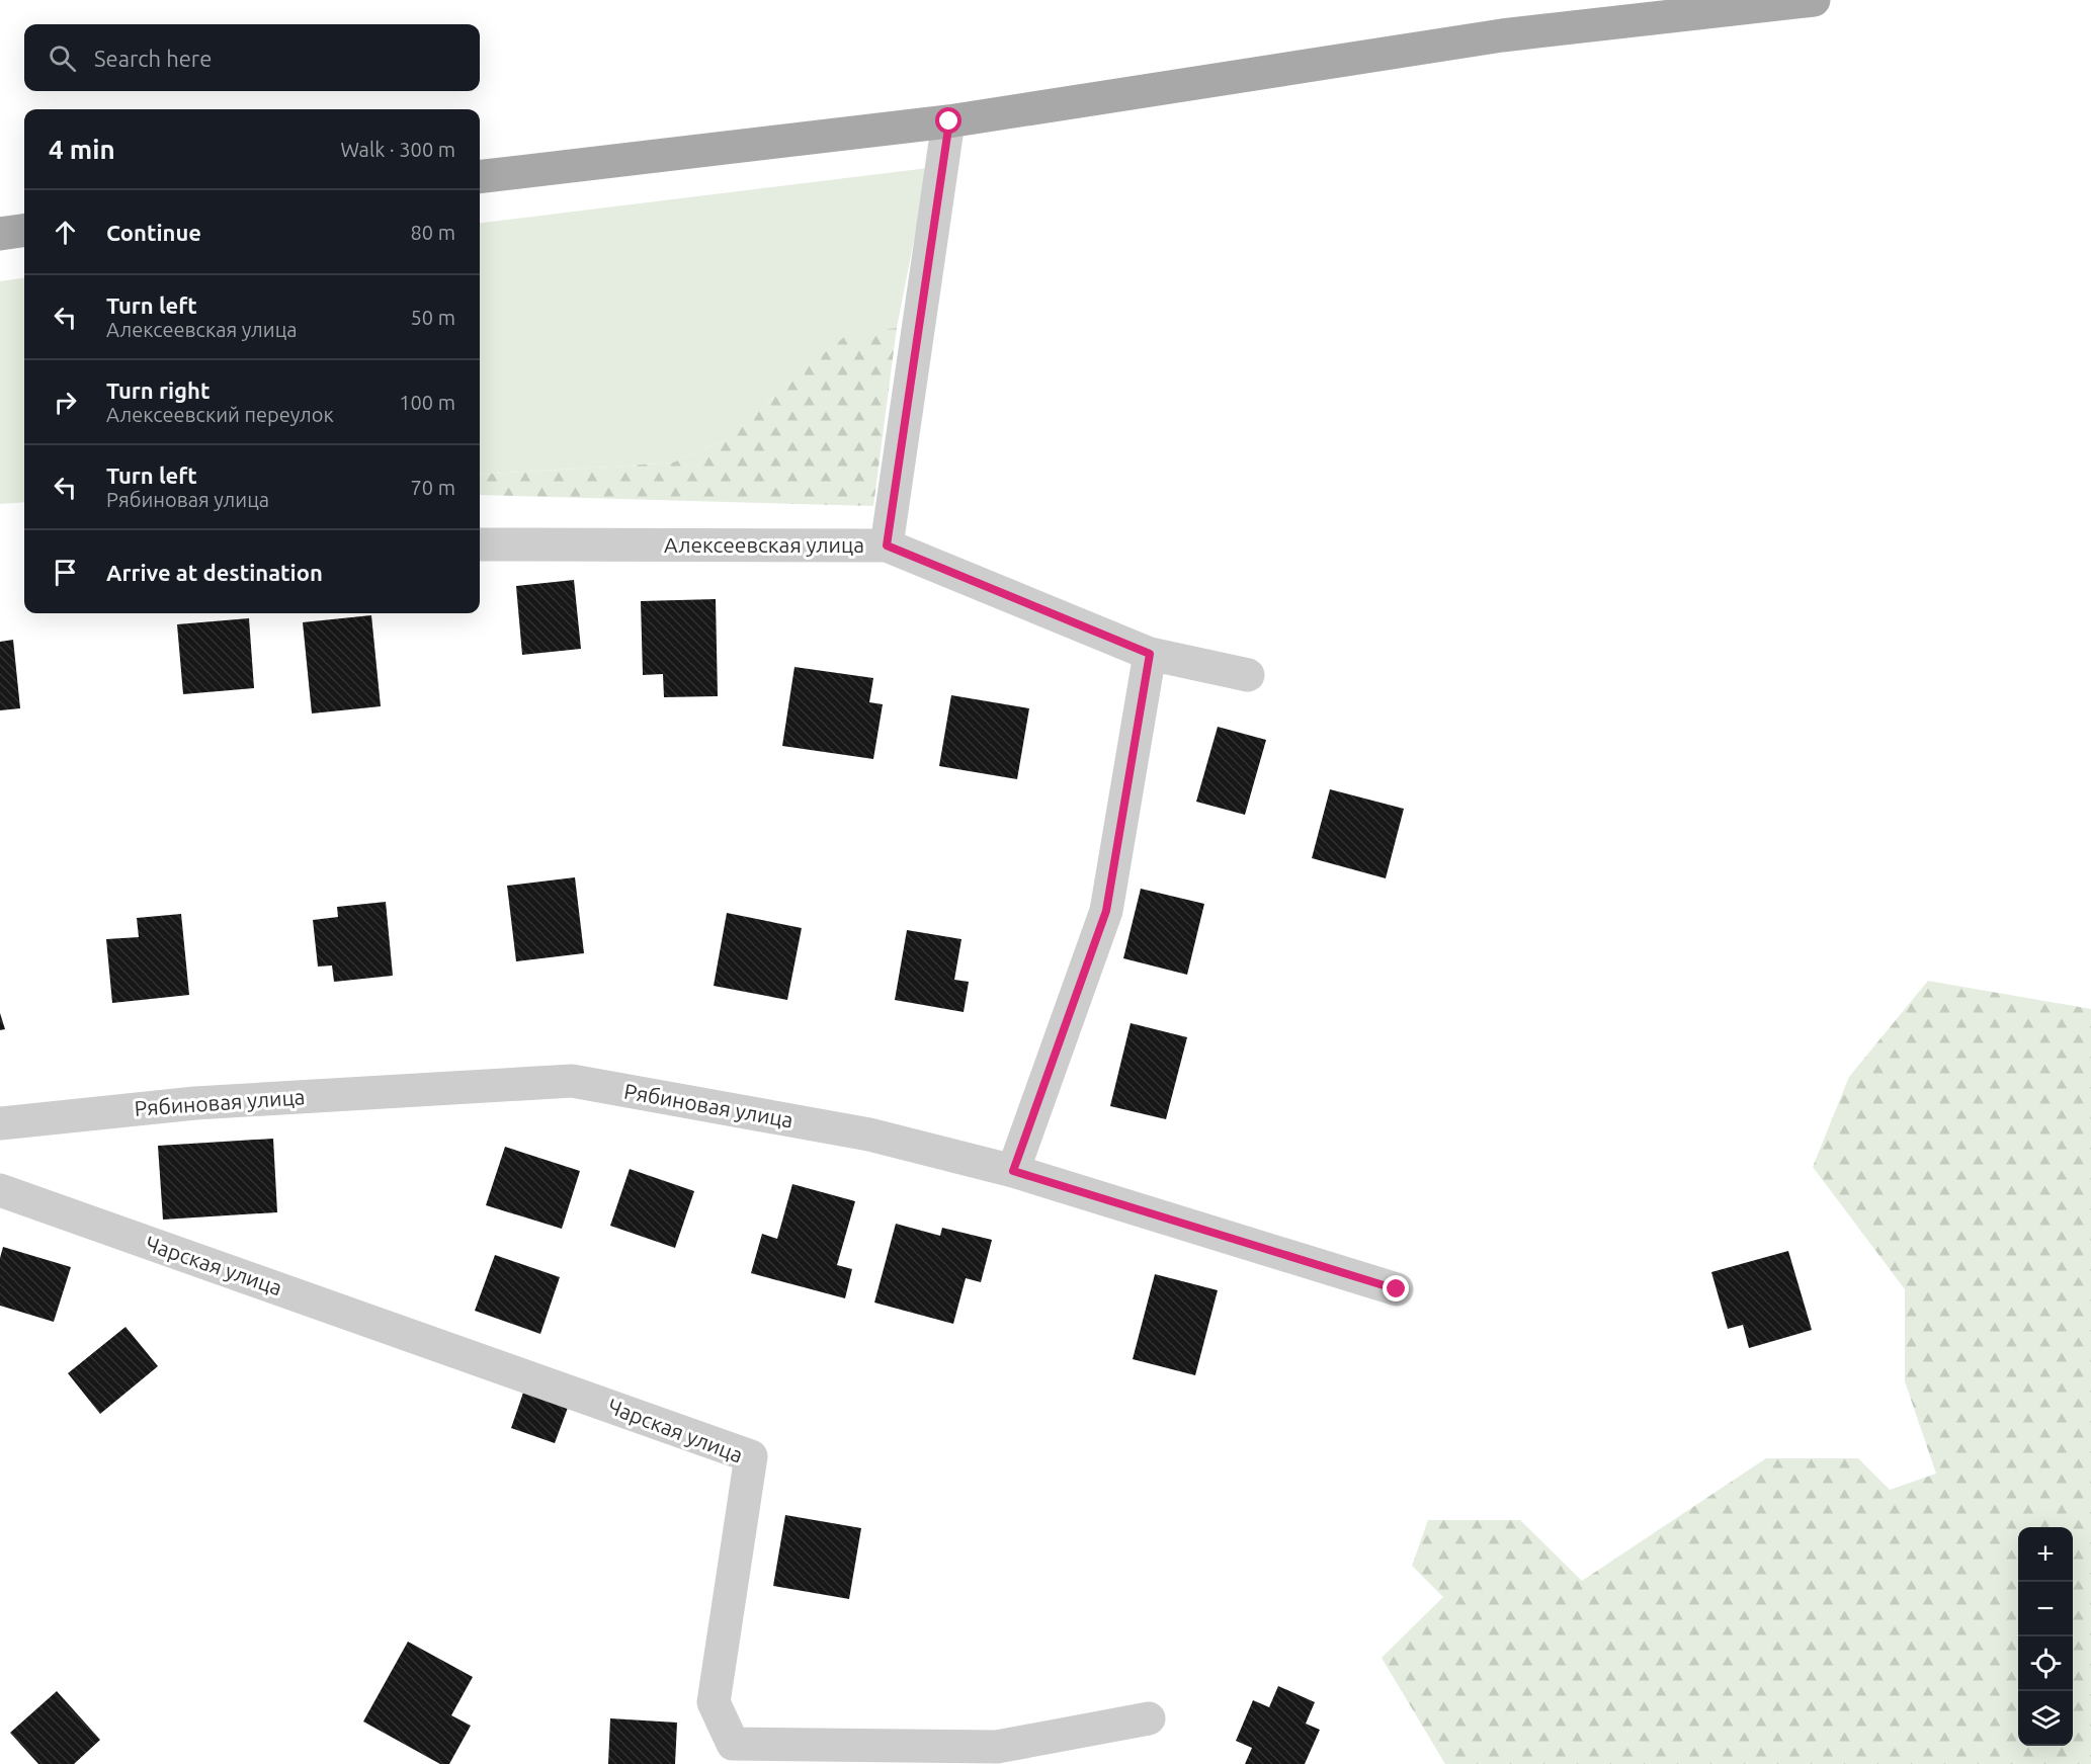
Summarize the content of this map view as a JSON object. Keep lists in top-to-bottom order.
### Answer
{
  "streets": {
    "street": ["Алексеевская улица", "Рябиновая улица", "Чарская улица"]
  },
  "page": {
    "search": "Search here",
    "heading": ["4 min", "Walk · 300 m"],
    "list": [
      ["Continue", "80 m"],
      ["Turn left", "Алексеевская улица", "50 m"],
      ["Turn right", "Алексеевский переулок", "100 m"],
      ["Turn left", "Рябиновая улица", "70 m"],
      "Arrive at destination"
    ],
    "map_buttons": ["+", "−"]
  }
}
